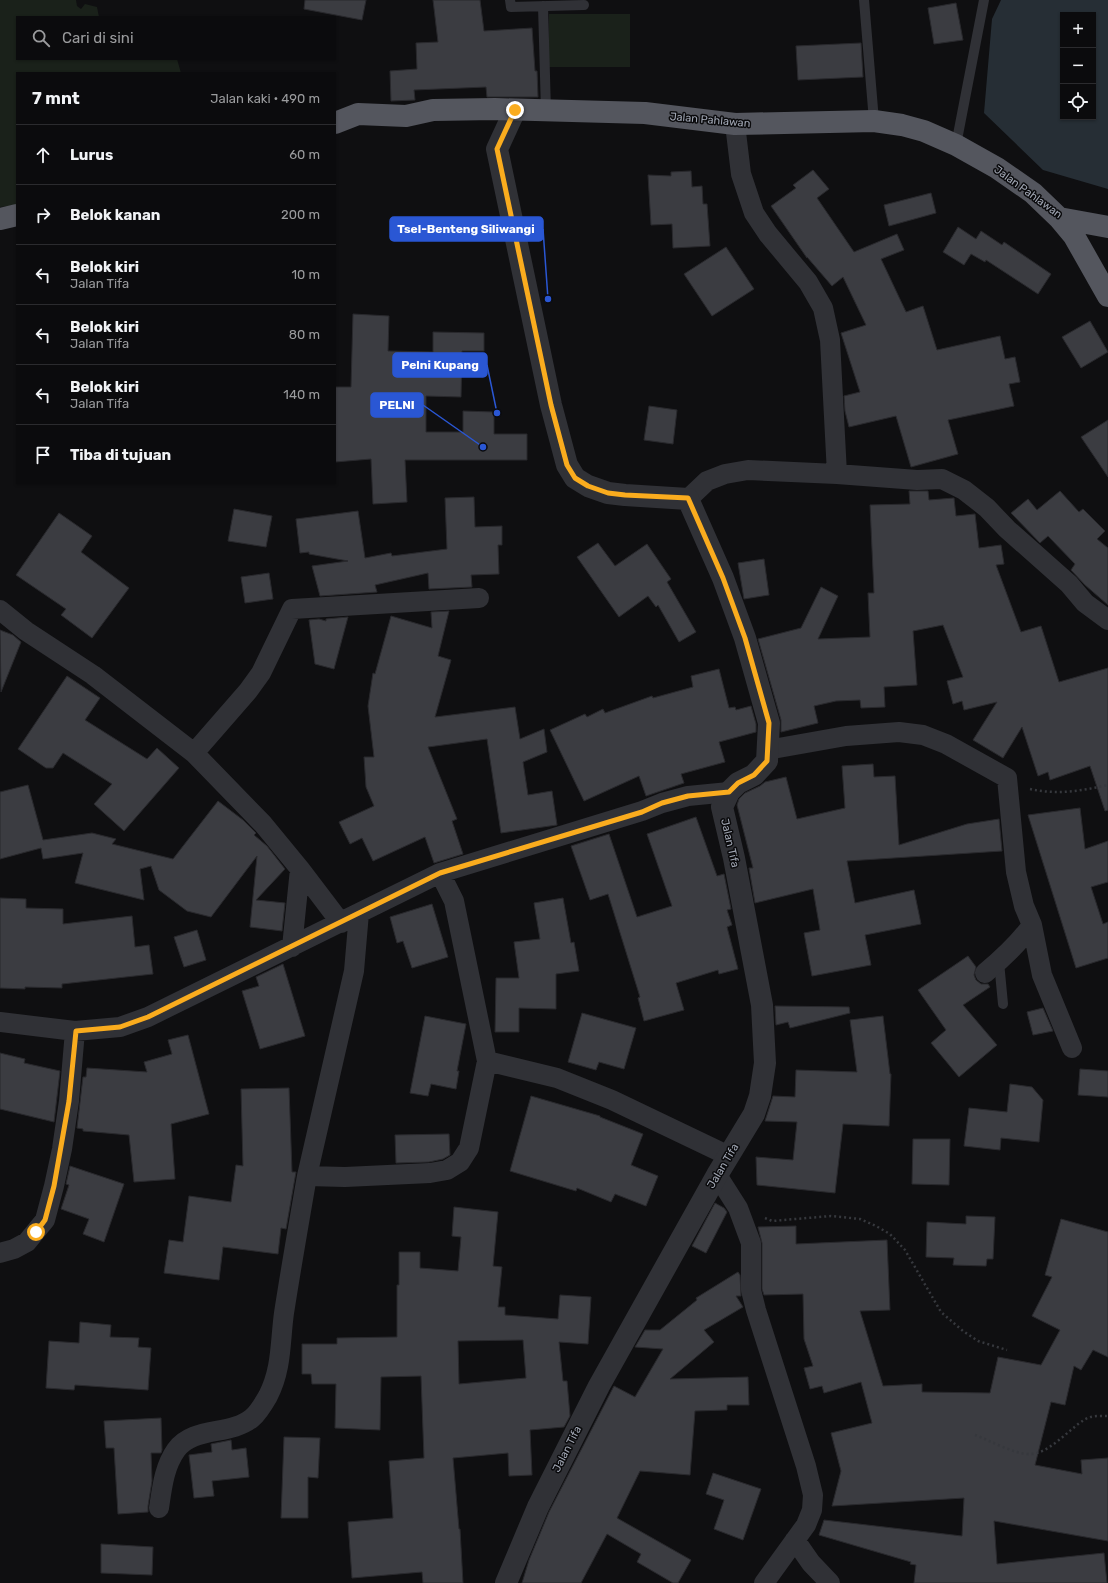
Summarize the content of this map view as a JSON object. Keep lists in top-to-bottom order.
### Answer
{
  "streets": {
    "highway": ["Jalan Pahlawan"],
    "street": ["Jalan Tifa"]
  },
  "places": ["Tsel-Benteng Siliwangi", "Pelni Kupang", "PELNI"],
  "page": {
    "map_buttons": ["+", "−"],
    "search": "Cari di sini",
    "heading": ["7 mnt", "Jalan kaki · 490 m"],
    "list": [
      ["Lurus", "60 m"],
      ["Belok kanan", "200 m"],
      ["Belok kiri", "Jalan Tifa", "10 m"],
      ["Belok kiri", "Jalan Tifa", "80 m"],
      ["Belok kiri", "Jalan Tifa", "140 m"],
      "Tiba di tujuan"
    ]
  }
}
